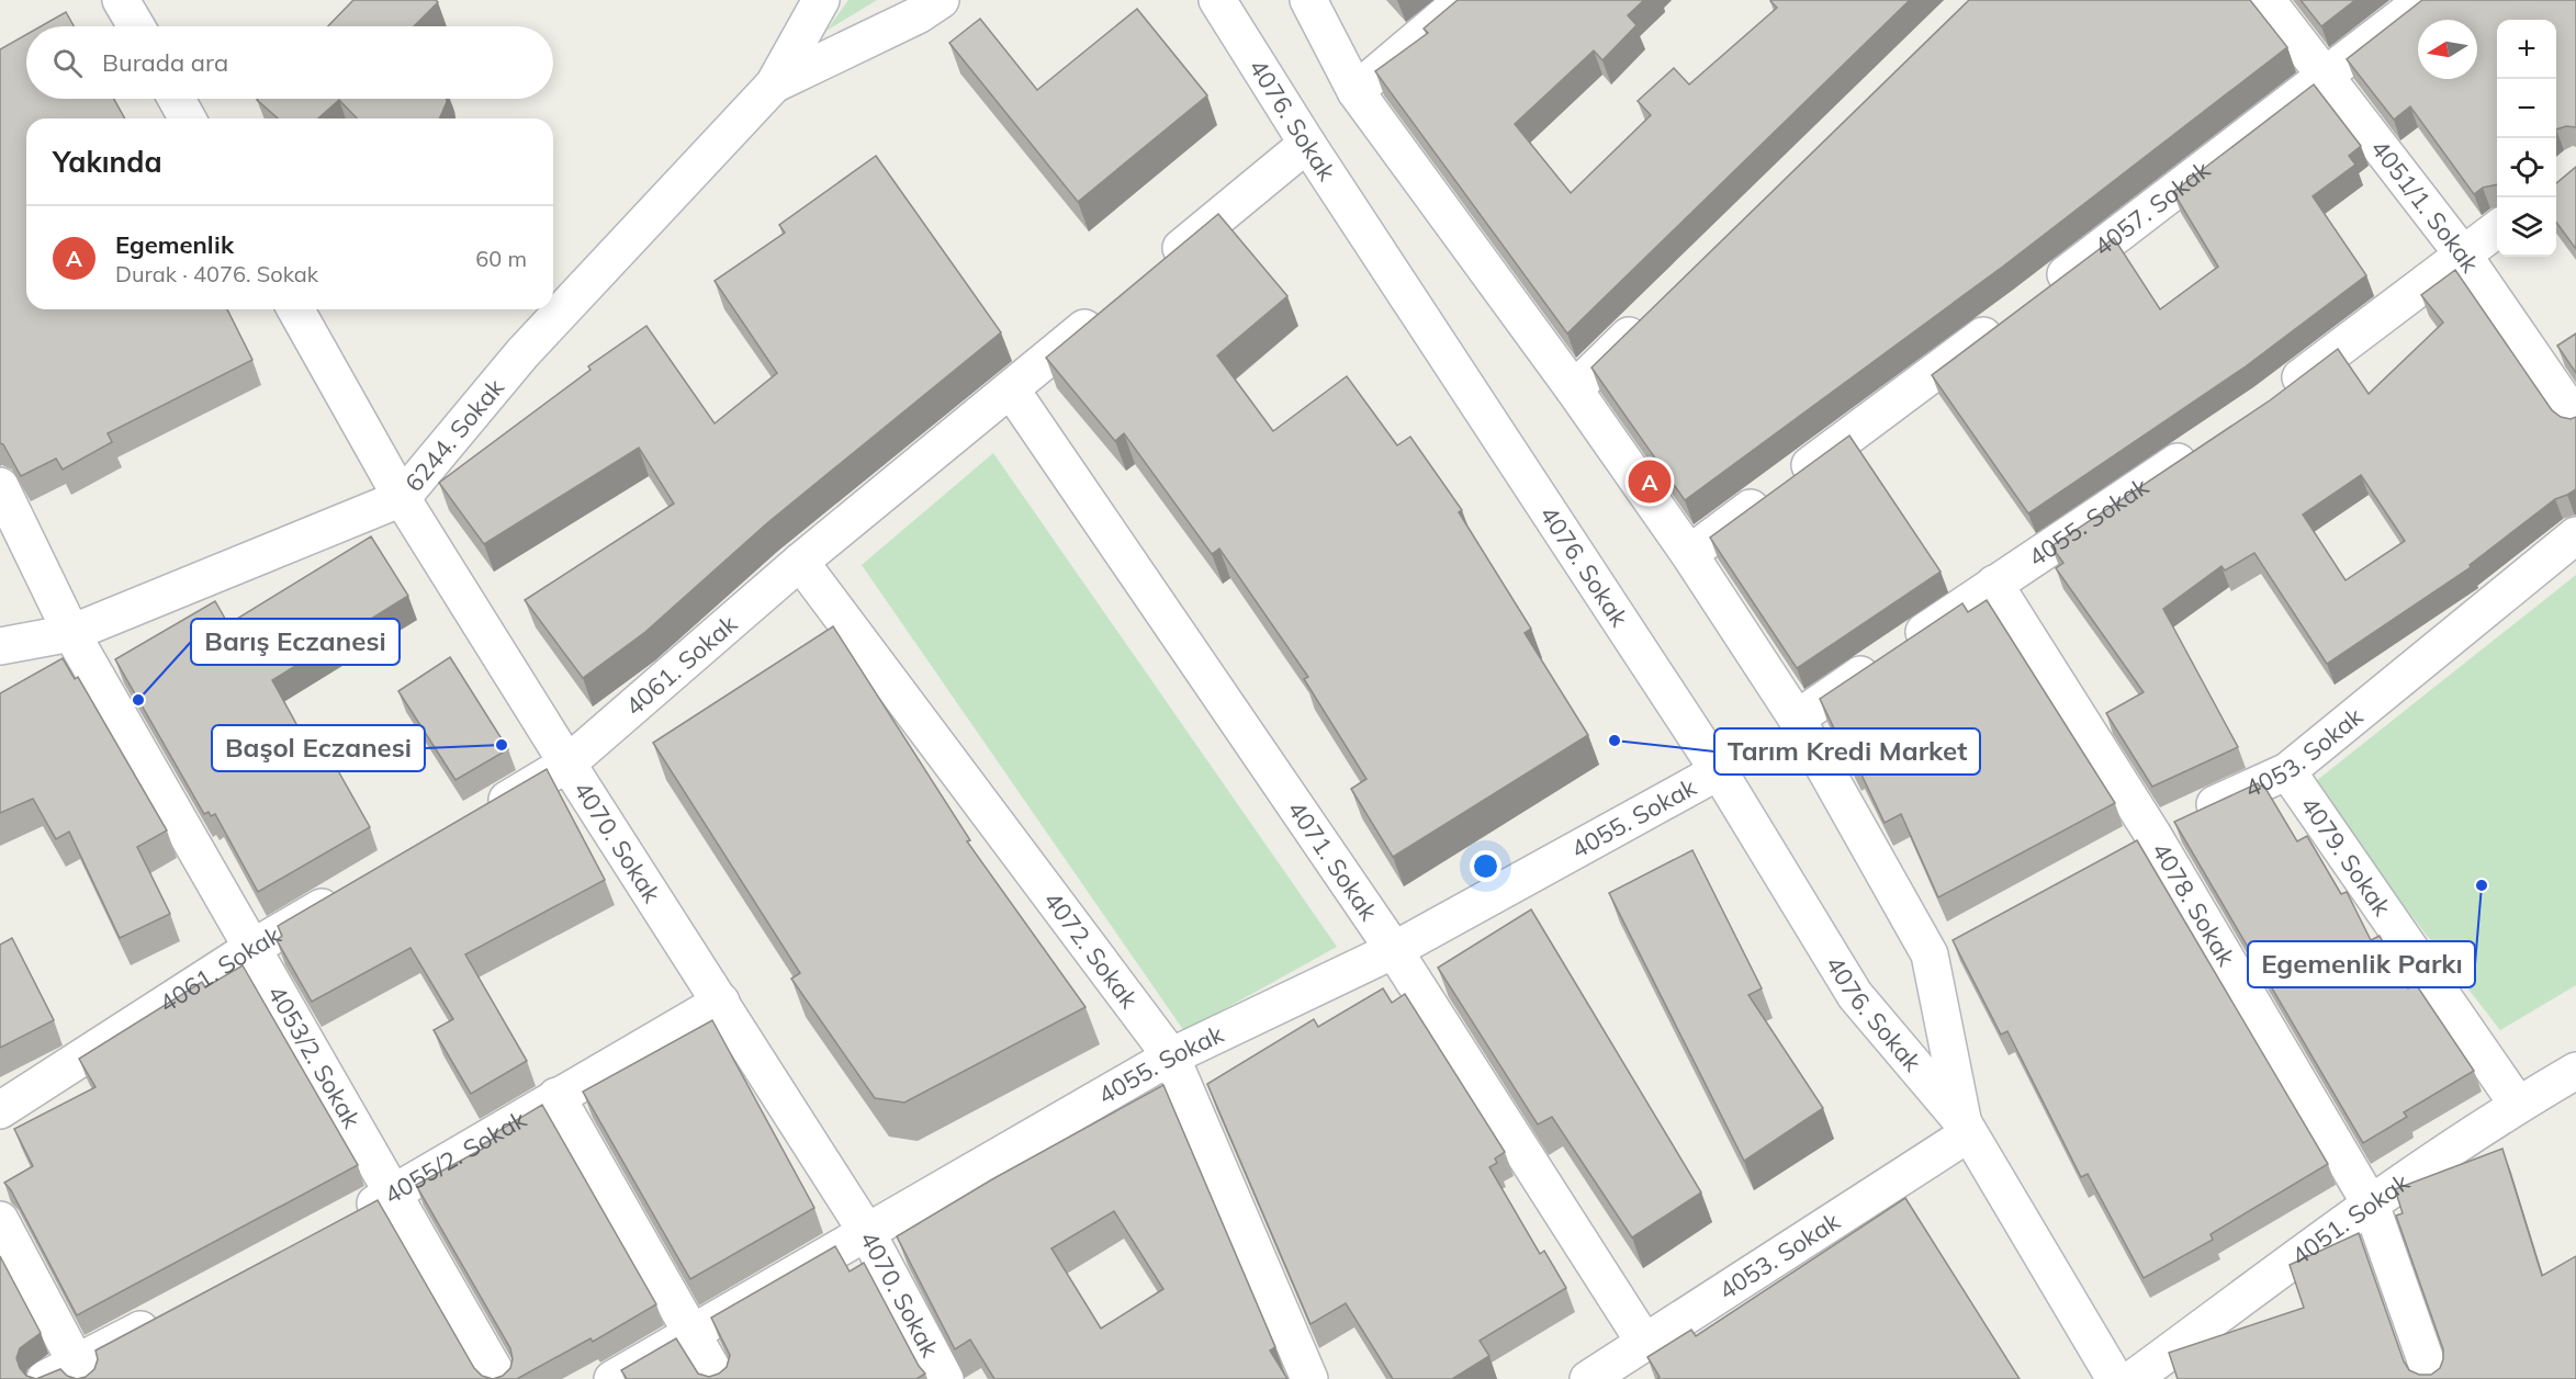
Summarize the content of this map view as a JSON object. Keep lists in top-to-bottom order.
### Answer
{
  "streets": {
    "street": [
      "4076. Sokak",
      "4051/1. Sokak",
      "4057. Sokak",
      "6244. Sokak",
      "4055. Sokak",
      "4061. Sokak",
      "4053. Sokak",
      "4070. Sokak",
      "4079. Sokak",
      "4071. Sokak",
      "4078. Sokak",
      "4072. Sokak",
      "4053/2. Sokak",
      "4055/2. Sokak",
      "4051. Sokak"
    ]
  },
  "crossings": [
    ["4076. Sokak", "4057. Sokak"],
    ["4076. Sokak", "4055. Sokak"],
    ["4076. Sokak", "4053. Sokak"],
    ["4051/1. Sokak", "4057. Sokak"],
    ["6244. Sokak", "4070. Sokak"],
    ["6244. Sokak", "4053/2. Sokak"],
    ["4055. Sokak", "4070. Sokak"],
    ["4055. Sokak", "4071. Sokak"],
    ["4055. Sokak", "4078. Sokak"],
    ["4055. Sokak", "4072. Sokak"],
    ["4061. Sokak", "4070. Sokak"],
    ["4061. Sokak", "4071. Sokak"],
    ["4061. Sokak", "4072. Sokak"],
    ["4061. Sokak", "4053/2. Sokak"],
    ["4053. Sokak", "4079. Sokak"],
    ["4053. Sokak", "4071. Sokak"],
    ["4053. Sokak", "4078. Sokak"],
    ["4070. Sokak", "4055/2. Sokak"],
    ["4079. Sokak", "4051. Sokak"],
    ["4078. Sokak", "4051. Sokak"],
    ["4053/2. Sokak", "4055/2. Sokak"]
  ],
  "places": [
    "Barış Eczanesi",
    "Tarım Kredi Market",
    "Başol Eczanesi",
    "Egemenlik Parkı"
  ],
  "north": "left",
  "page": {
    "map_buttons": ["+", "−"],
    "search": "Burada ara",
    "heading": "Yakında",
    "list": [
      {
        "mark": "A",
        "name": "Egemenlik",
        "note": "Durak · 4076. Sokak",
        "value": "60 m"
      }
    ],
    "pins": "A"
  }
}
